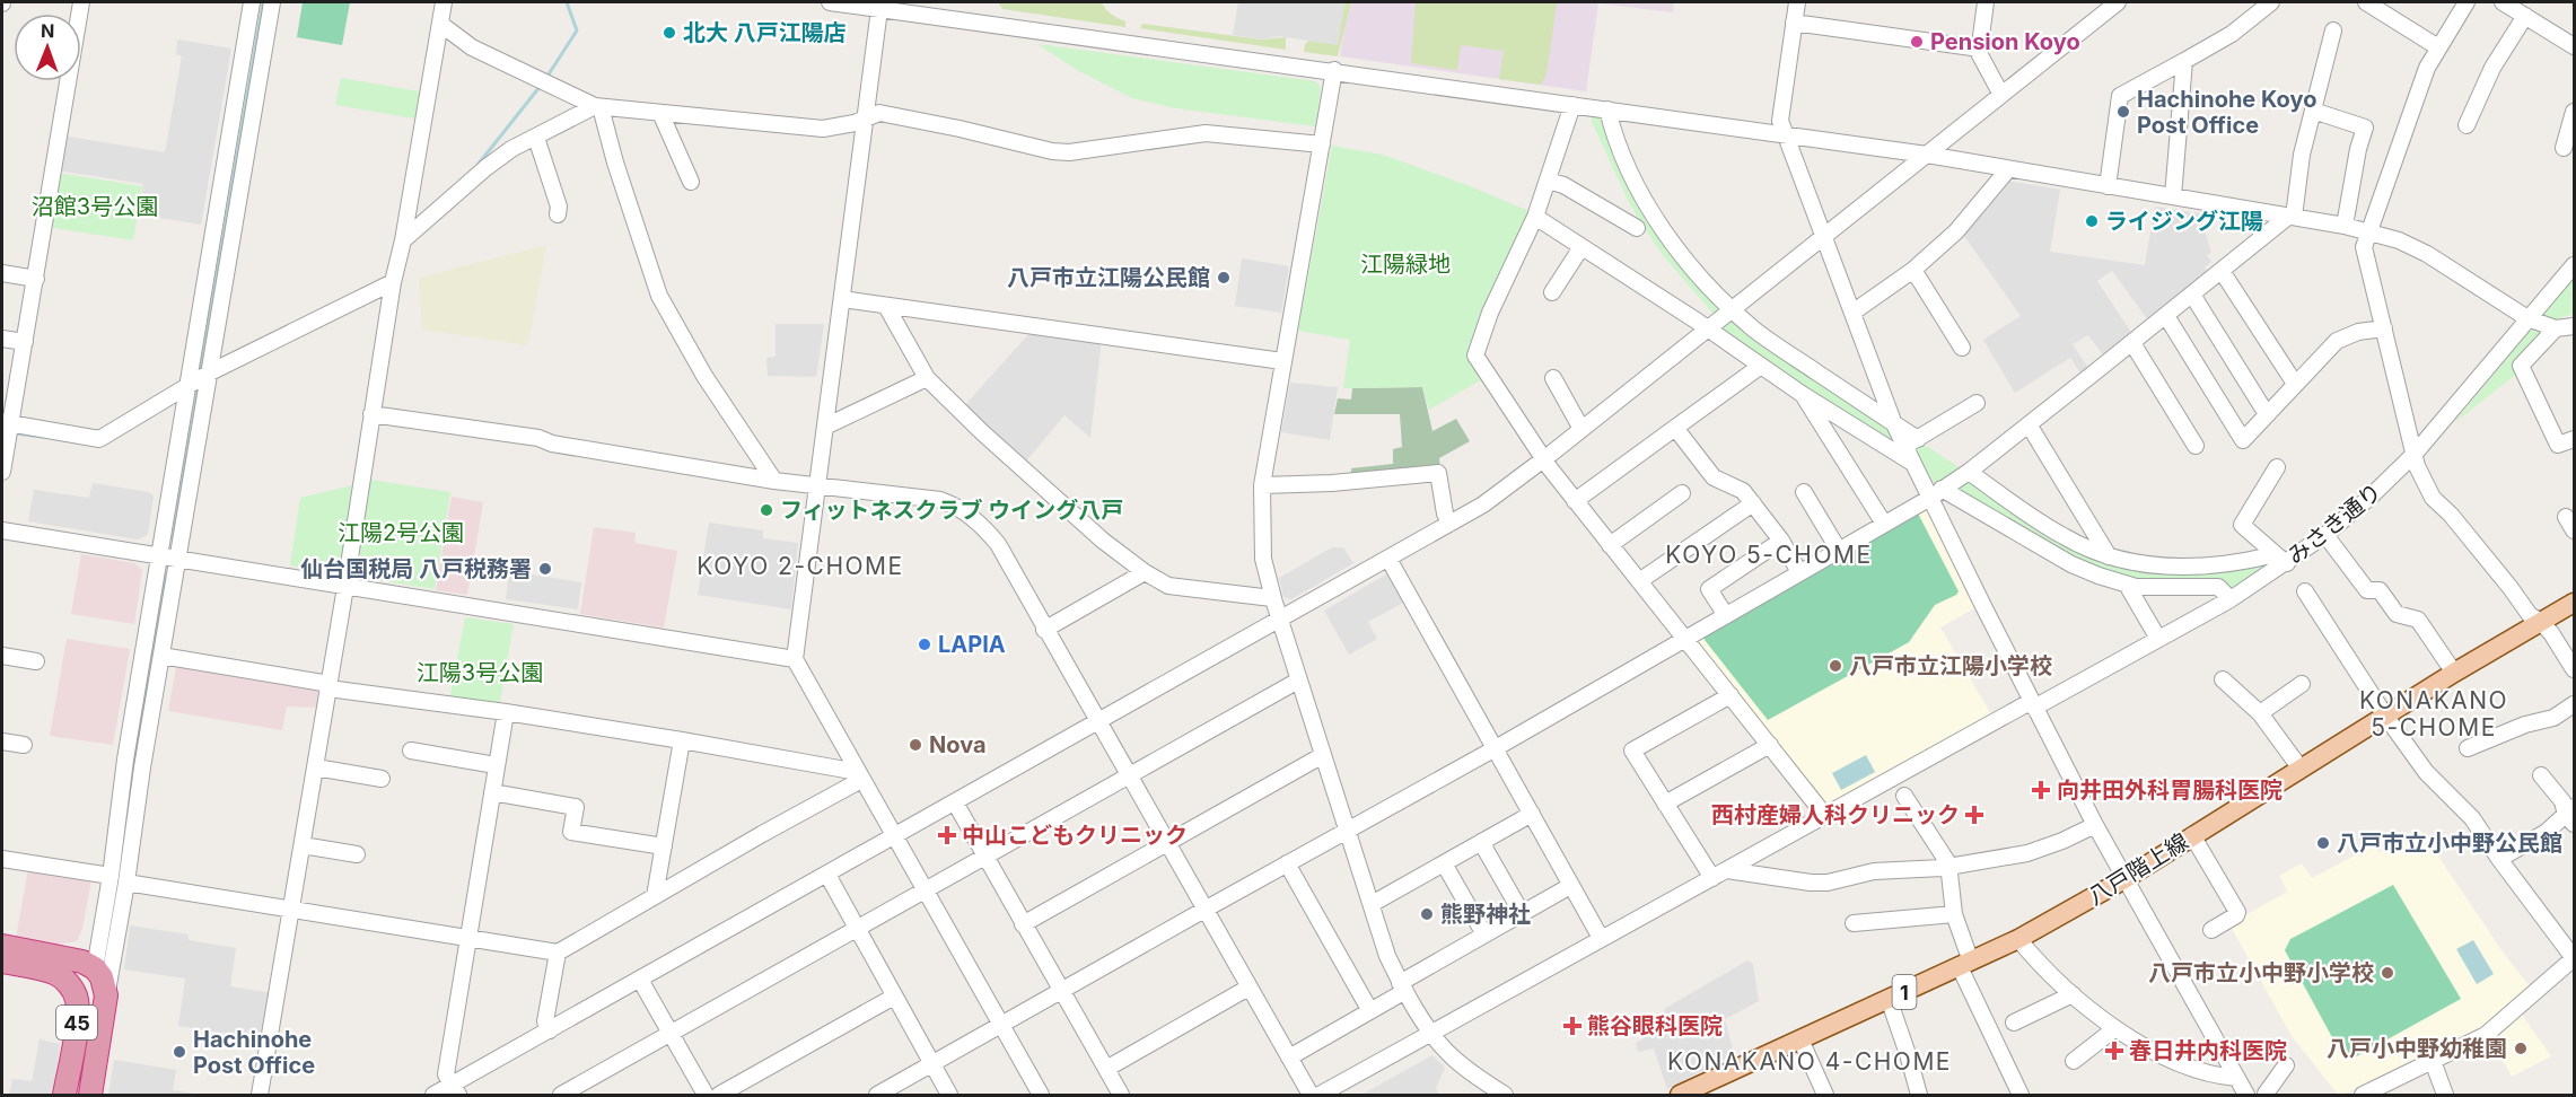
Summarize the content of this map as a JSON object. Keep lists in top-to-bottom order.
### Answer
{
  "streets": {
    "highway": ["45"],
    "main road": ["八戸階上線", "1"],
    "street": ["みさき通り"]
  },
  "districts": [
    "KOYO 5-CHOME",
    "KOYO 2-CHOME",
    "KONAKANO 5-CHOME",
    "KONAKANO 4-CHOME"
  ],
  "parks": [
    "沼館3号公園",
    "江陽緑地",
    "江陽2号公園",
    "江陽3号公園"
  ],
  "places": {
    "other": [
      "北大 八戸江陽店",
      "Pension Koyo",
      "Hachinohe Koyo Post Office",
      "ライジング江陽",
      "八戸市立江陽公民館",
      "フィットネスクラブ ウイング八戸",
      "仙台国税局 八戸税務署",
      "LAPIA",
      "八戸市立江陽小学校",
      "Nova",
      "八戸市立小中野公民館",
      "熊野神社",
      "八戸市立小中野小学校",
      "八戸小中野幼稚園",
      "Hachinohe Post Office"
    ],
    "health": [
      "向井田外科胃腸科医院",
      "西村産婦人科クリニック",
      "中山こどもクリニック",
      "熊谷眼科医院",
      "春日井内科医院"
    ]
  },
  "north": "top"
}
